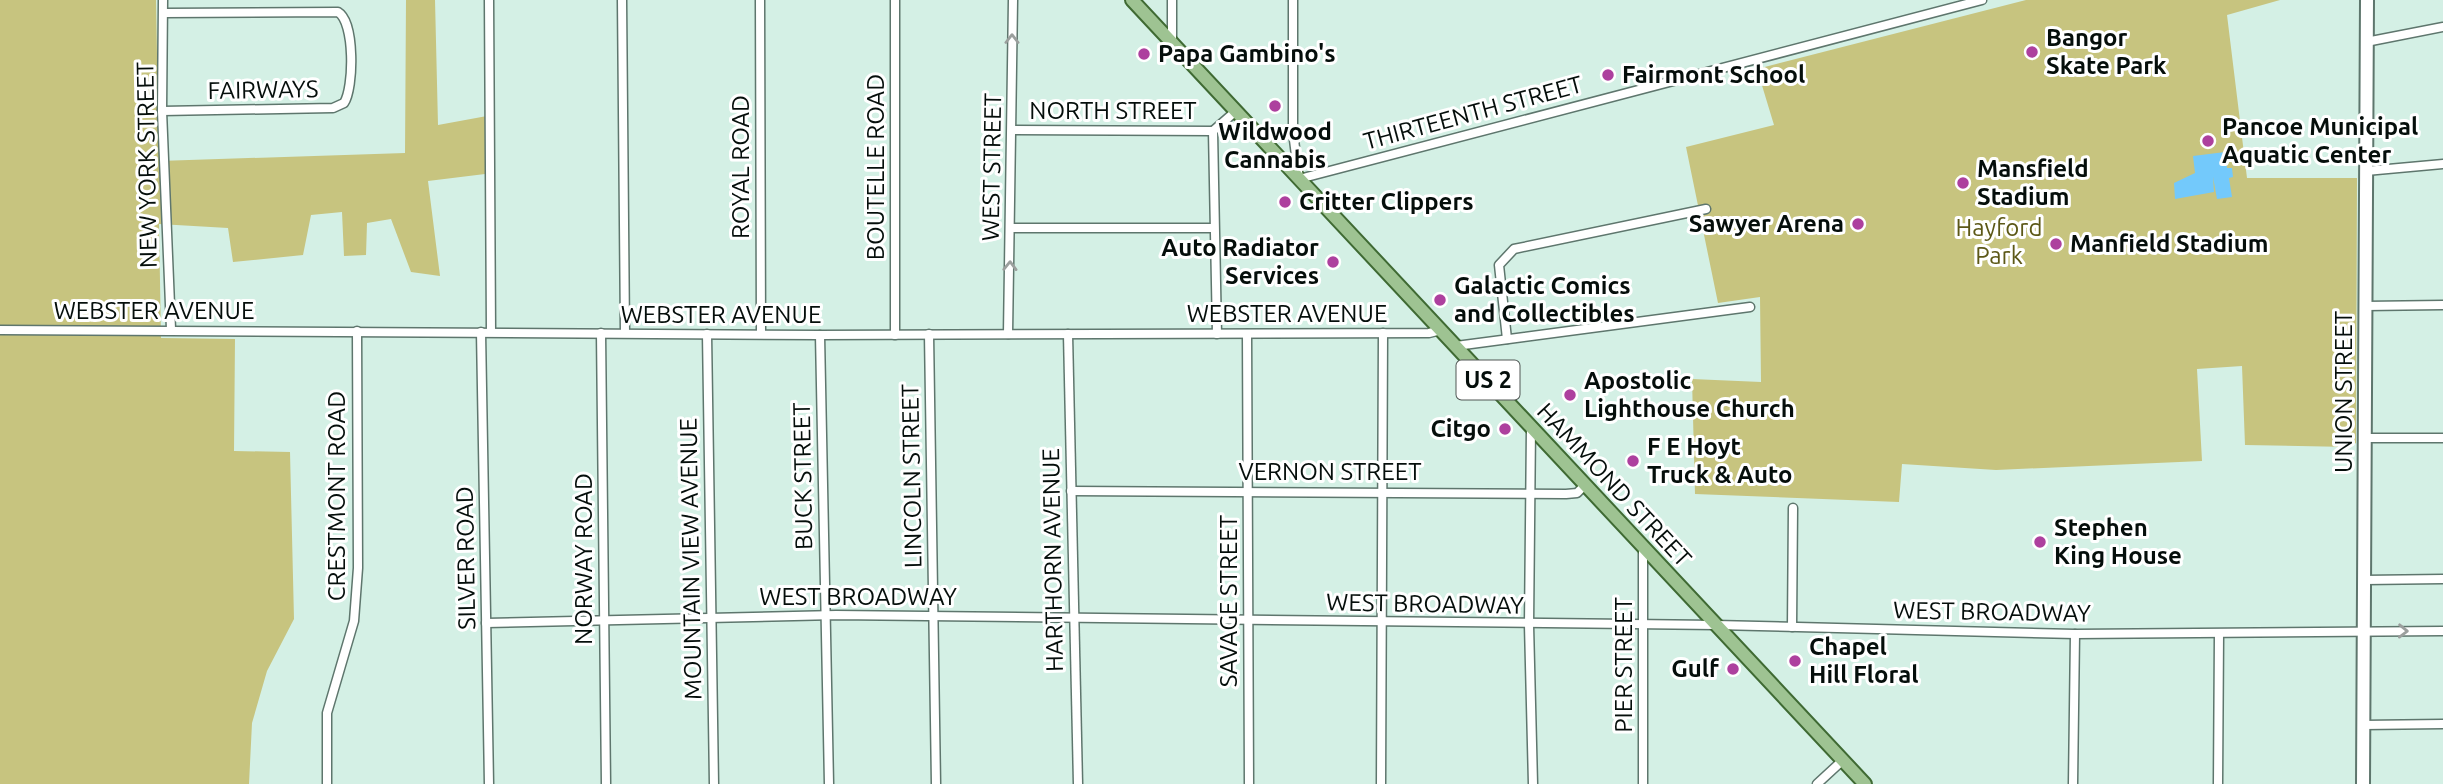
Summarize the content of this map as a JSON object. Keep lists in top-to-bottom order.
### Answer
{
  "streets": {
    "main road": ["US 2", "UNION STREET", "HAMMOND STREET"],
    "street": [
      "FAIRWAYS",
      "NORTH STREET",
      "THIRTEENTH STREET",
      "NEW YORK STREET",
      "ROYAL ROAD",
      "BOUTELLE ROAD",
      "WEST STREET",
      "WEBSTER AVENUE",
      "VERNON STREET",
      "BUCK STREET",
      "LINCOLN STREET",
      "CRESTMONT ROAD",
      "SILVER ROAD",
      "NORWAY ROAD",
      "MOUNTAIN VIEW AVENUE",
      "HARTHORN AVENUE",
      "WEST BROADWAY",
      "SAVAGE STREET",
      "PIER STREET"
    ]
  },
  "crossings": [
    ["FAIRWAYS", "NEW YORK STREET"],
    ["NORTH STREET", "WEST STREET"],
    ["THIRTEENTH STREET", "HAMMOND STREET"],
    ["NEW YORK STREET", "WEBSTER AVENUE"],
    ["ROYAL ROAD", "WEBSTER AVENUE"],
    ["BOUTELLE ROAD", "WEBSTER AVENUE"],
    ["WEST STREET", "WEBSTER AVENUE"],
    ["WEBSTER AVENUE", "BUCK STREET"],
    ["WEBSTER AVENUE", "LINCOLN STREET"],
    ["WEBSTER AVENUE", "HAMMOND STREET"],
    ["WEBSTER AVENUE", "CRESTMONT ROAD"],
    ["WEBSTER AVENUE", "SILVER ROAD"],
    ["WEBSTER AVENUE", "NORWAY ROAD"],
    ["WEBSTER AVENUE", "MOUNTAIN VIEW AVENUE"],
    ["WEBSTER AVENUE", "HARTHORN AVENUE"],
    ["WEBSTER AVENUE", "SAVAGE STREET"],
    ["UNION STREET", "WEST BROADWAY"],
    ["VERNON STREET", "HAMMOND STREET"],
    ["VERNON STREET", "HARTHORN AVENUE"],
    ["VERNON STREET", "SAVAGE STREET"],
    ["BUCK STREET", "WEST BROADWAY"],
    ["LINCOLN STREET", "WEST BROADWAY"],
    ["HAMMOND STREET", "WEST BROADWAY"],
    ["HAMMOND STREET", "PIER STREET"],
    ["SILVER ROAD", "WEST BROADWAY"],
    ["NORWAY ROAD", "WEST BROADWAY"],
    ["MOUNTAIN VIEW AVENUE", "WEST BROADWAY"],
    ["HARTHORN AVENUE", "WEST BROADWAY"],
    ["WEST BROADWAY", "SAVAGE STREET"],
    ["WEST BROADWAY", "PIER STREET"]
  ],
  "one_way": ["WEST STREET"],
  "parks": ["Hayford Park"],
  "places": [
    "Bangor Skate Park",
    "Papa Gambino's",
    "Fairmont School",
    "Wildwood Cannabis",
    "Pancoe Municipal Aquatic Center",
    "Mansfield Stadium",
    "Critter Clippers",
    "Sawyer Arena",
    "Manfield Stadium",
    "Auto Radiator Services",
    "Galactic Comics and Collectibles",
    "Apostolic Lighthouse Church",
    "Citgo",
    "F E Hoyt Truck & Auto",
    "Stephen King House",
    "Chapel Hill Floral",
    "Gulf"
  ]
}
